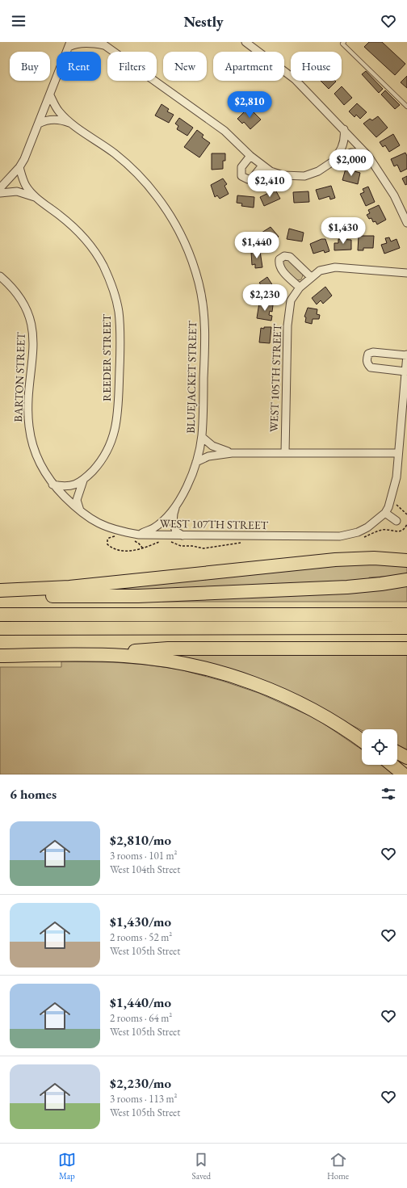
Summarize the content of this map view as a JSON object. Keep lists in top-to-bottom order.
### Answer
{
  "streets": {
    "street": [
      "REEDER STREET",
      "BARTON STREET",
      "BLUEJACKET STREET",
      "WEST 105TH STREET",
      "WEST 107TH STREET"
    ]
  },
  "crossings": [
    ["REEDER STREET", "BARTON STREET"],
    ["REEDER STREET", "WEST 107TH STREET"],
    ["BARTON STREET", "WEST 107TH STREET"],
    ["BLUEJACKET STREET", "WEST 107TH STREET"]
  ],
  "page": {
    "header": "Nestly",
    "chip": [
      "Buy",
      "Rent",
      "Filters",
      "New",
      "Apartment",
      "House"
    ],
    "price": [
      "$2,810",
      "$2,000",
      "$2,410",
      "$1,430",
      "$1,440",
      "$2,230"
    ],
    "heading": "6 homes",
    "list": [
      {
        "name": "$2,810/mo",
        "note": "3 rooms · 101 m² · West 104th Street"
      },
      {
        "name": "$1,430/mo",
        "note": "2 rooms · 52 m² · West 105th Street"
      },
      {
        "name": "$1,440/mo",
        "note": "2 rooms · 64 m² · West 105th Street"
      },
      {
        "name": "$2,230/mo",
        "note": "3 rooms · 113 m² · West 105th Street"
      }
    ],
    "tabs": ["Map", "Saved", "Home"]
  }
}
